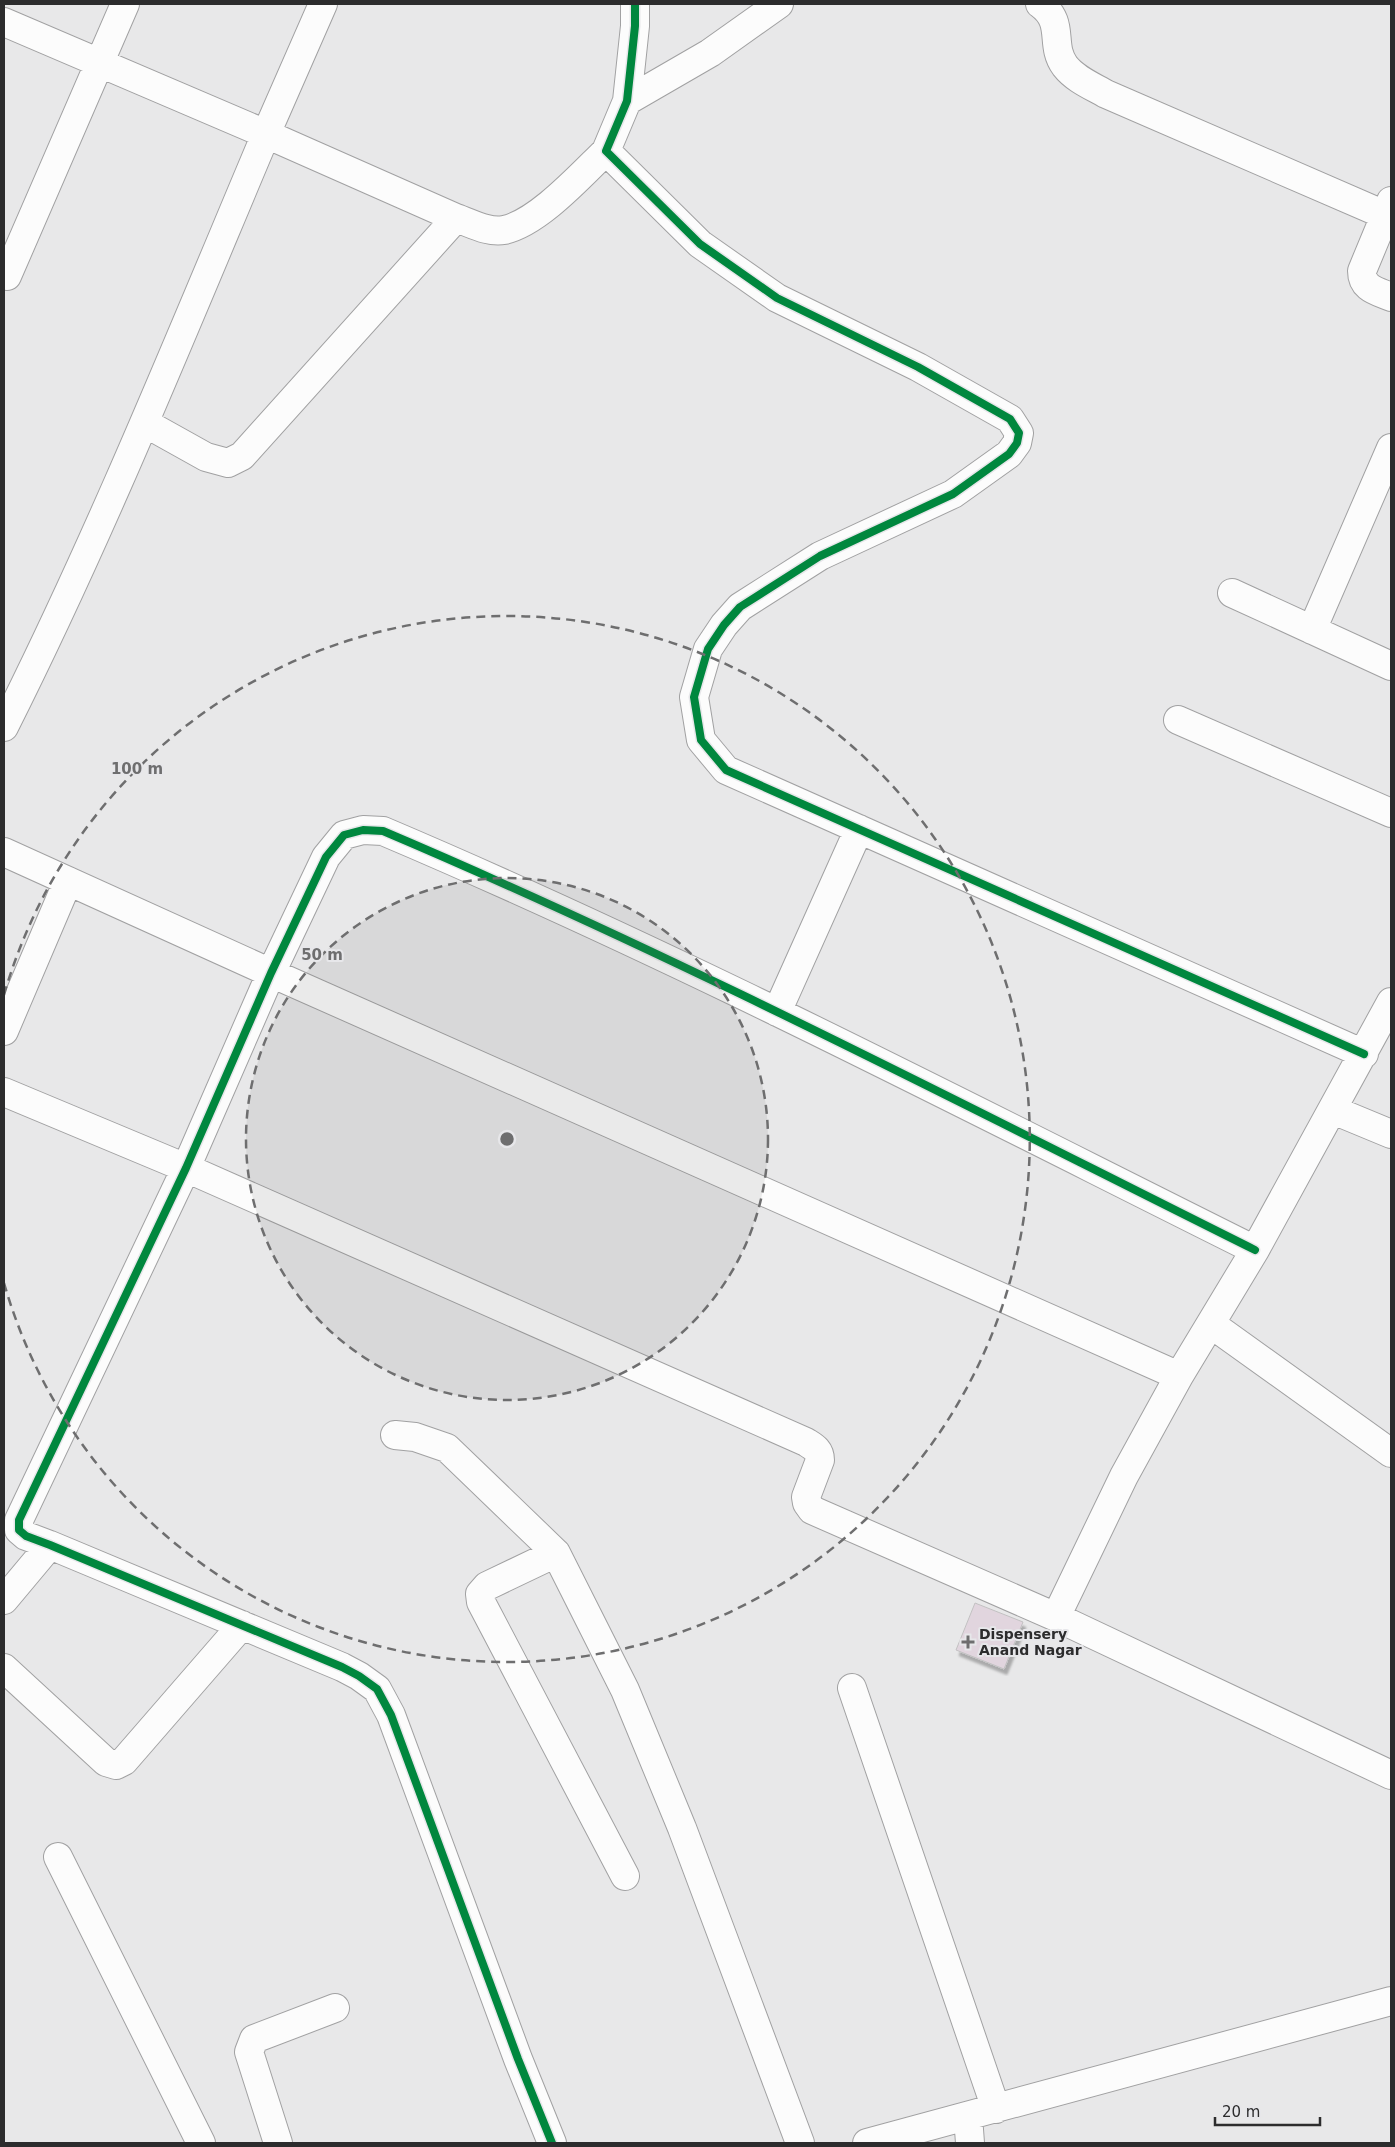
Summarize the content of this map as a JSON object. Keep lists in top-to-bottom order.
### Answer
{
  "places": {
    "health": ["Dispensery Anand Nagar"]
  },
  "scale_bar": "20 m",
  "rings": ["100 m", "50 m"]
}
